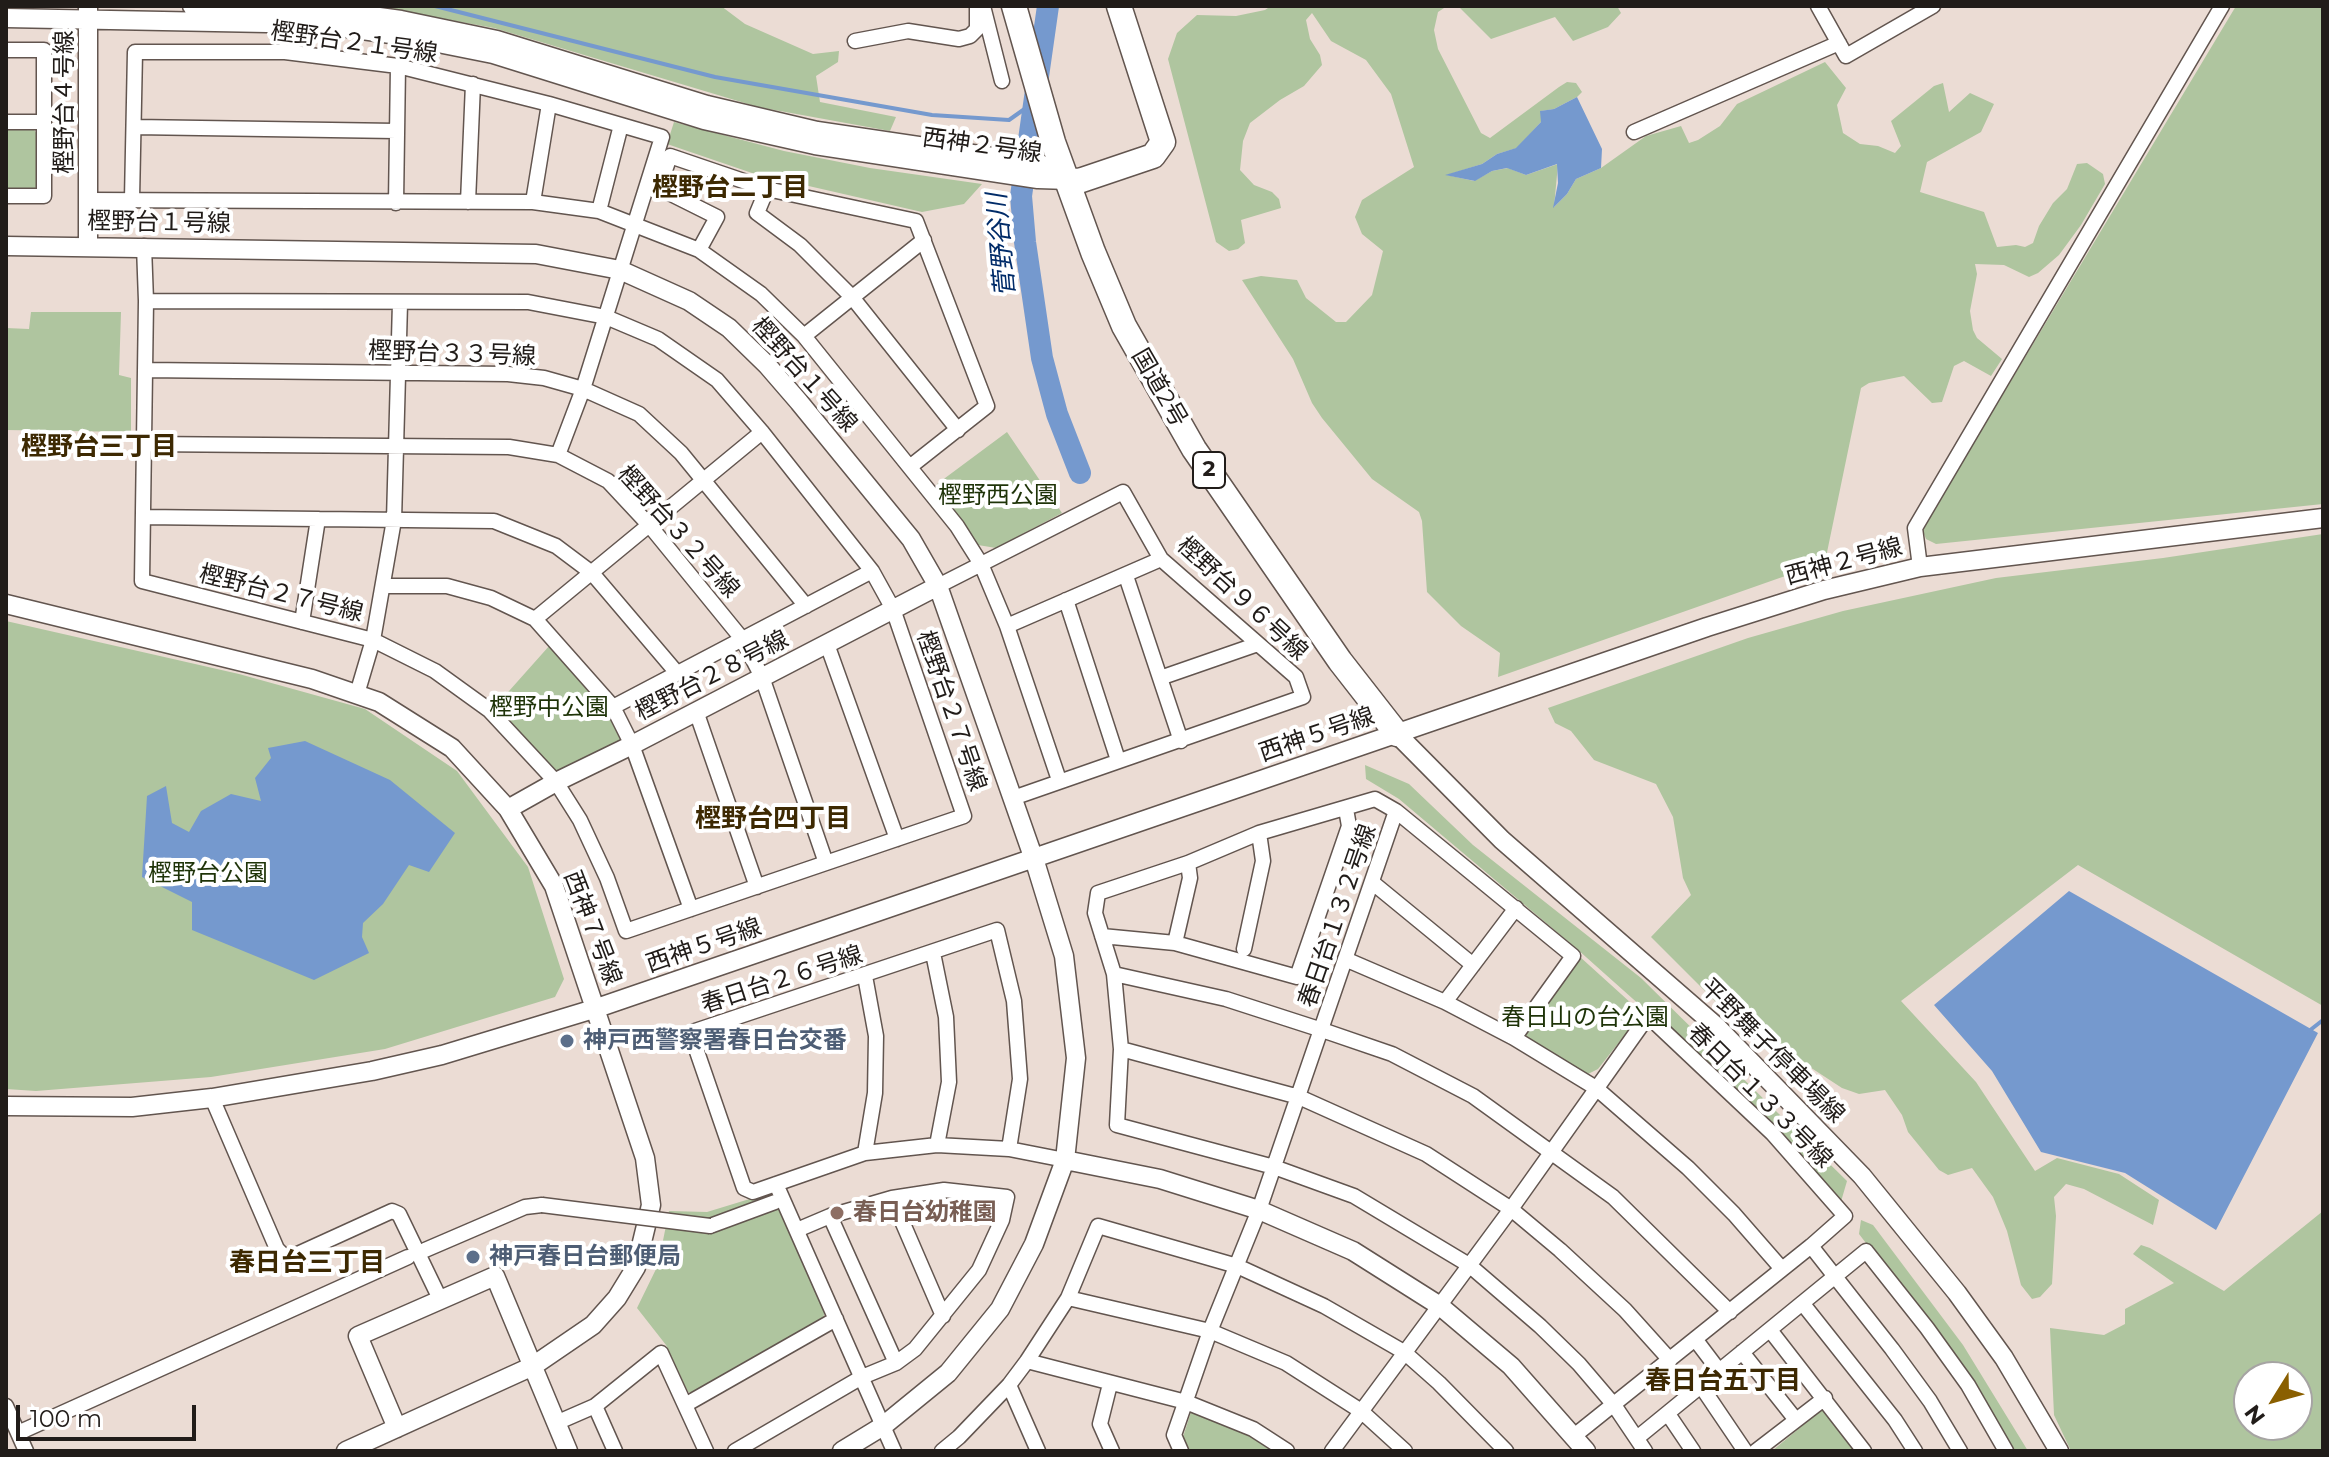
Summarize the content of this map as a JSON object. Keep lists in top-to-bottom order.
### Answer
{
  "streets": {
    "highway": ["国道2号", "2"],
    "street": [
      "樫野台２１号線",
      "樫野台４号線",
      "西神２号線",
      "樫野台１号線",
      "樫野台３３号線",
      "樫野台３２号線",
      "樫野台２７号線",
      "樫野台９６号線",
      "樫野台２８号線",
      "西神５号線",
      "春日台１３２号線",
      "西神７号線",
      "春日台２６号線",
      "平野舞子停車場線",
      "春日台１３３号線"
    ]
  },
  "crossings": [
    ["樫野台２１号線", "樫野台１号線"],
    ["樫野台２１号線", "樫野台３３号線"],
    ["樫野台２１号線", "樫野台３２号線"],
    ["樫野台２１号線", "樫野台２７号線"],
    ["樫野台４号線", "西神２号線"],
    ["樫野台４号線", "樫野台１号線"],
    ["西神２号線", "国道2号"],
    ["西神２号線", "西神５号線"],
    ["西神２号線", "平野舞子停車場線"],
    ["樫野台１号線", "樫野台２７号線"],
    ["樫野台１号線", "樫野台９６号線"],
    ["樫野台１号線", "樫野台２８号線"],
    ["樫野台１号線", "西神５号線"],
    ["樫野台１号線", "春日台２６号線"],
    ["樫野台３３号線", "樫野台２７号線"],
    ["国道2号", "西神５号線"],
    ["国道2号", "平野舞子停車場線"],
    ["樫野台３２号線", "樫野台２７号線"],
    ["樫野台３２号線", "樫野台２８号線"],
    ["樫野台２７号線", "樫野台２８号線"],
    ["樫野台９６号線", "樫野台２８号線"],
    ["樫野台２８号線", "西神７号線"],
    ["西神５号線", "西神７号線"],
    ["西神５号線", "平野舞子停車場線"]
  ],
  "districts": [
    "樫野台二丁目",
    "樫野台三丁目",
    "樫野台四丁目",
    "春日台三丁目",
    "春日台五丁目"
  ],
  "water": ["菅野谷川"],
  "parks": [
    "樫野西公園",
    "樫野中公園",
    "樫野台公園",
    "春日山の台公園"
  ],
  "places": ["神戸西警察署春日台交番", "春日台幼稚園", "神戸春日台郵便局"],
  "scale_bar": "100 m",
  "north": "bottom left"
}
